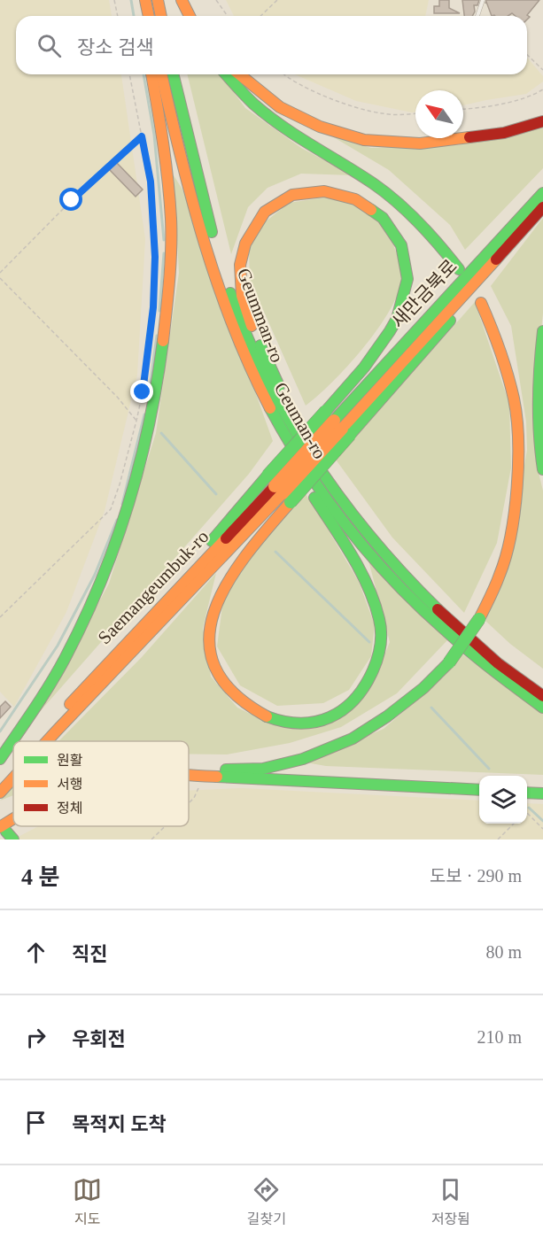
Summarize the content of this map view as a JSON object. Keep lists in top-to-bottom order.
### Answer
{
  "streets": {
    "highway": [
      "새만금북로",
      "Geumman-ro",
      "Geuman-ro",
      "Saemangeumbuk-ro"
    ]
  },
  "crossings": [
    ["새만금북로", "Saemangeumbuk-ro"]
  ],
  "legend": ["원활", "서행", "정체"],
  "north": "top left",
  "page": {
    "search": "장소 검색",
    "heading": ["4 분", "도보 · 290 m"],
    "list": [
      ["직진", "80 m"],
      ["우회전", "210 m"],
      "목적지 도착"
    ],
    "nav": ["지도", "길찾기", "저장됨"]
  }
}
